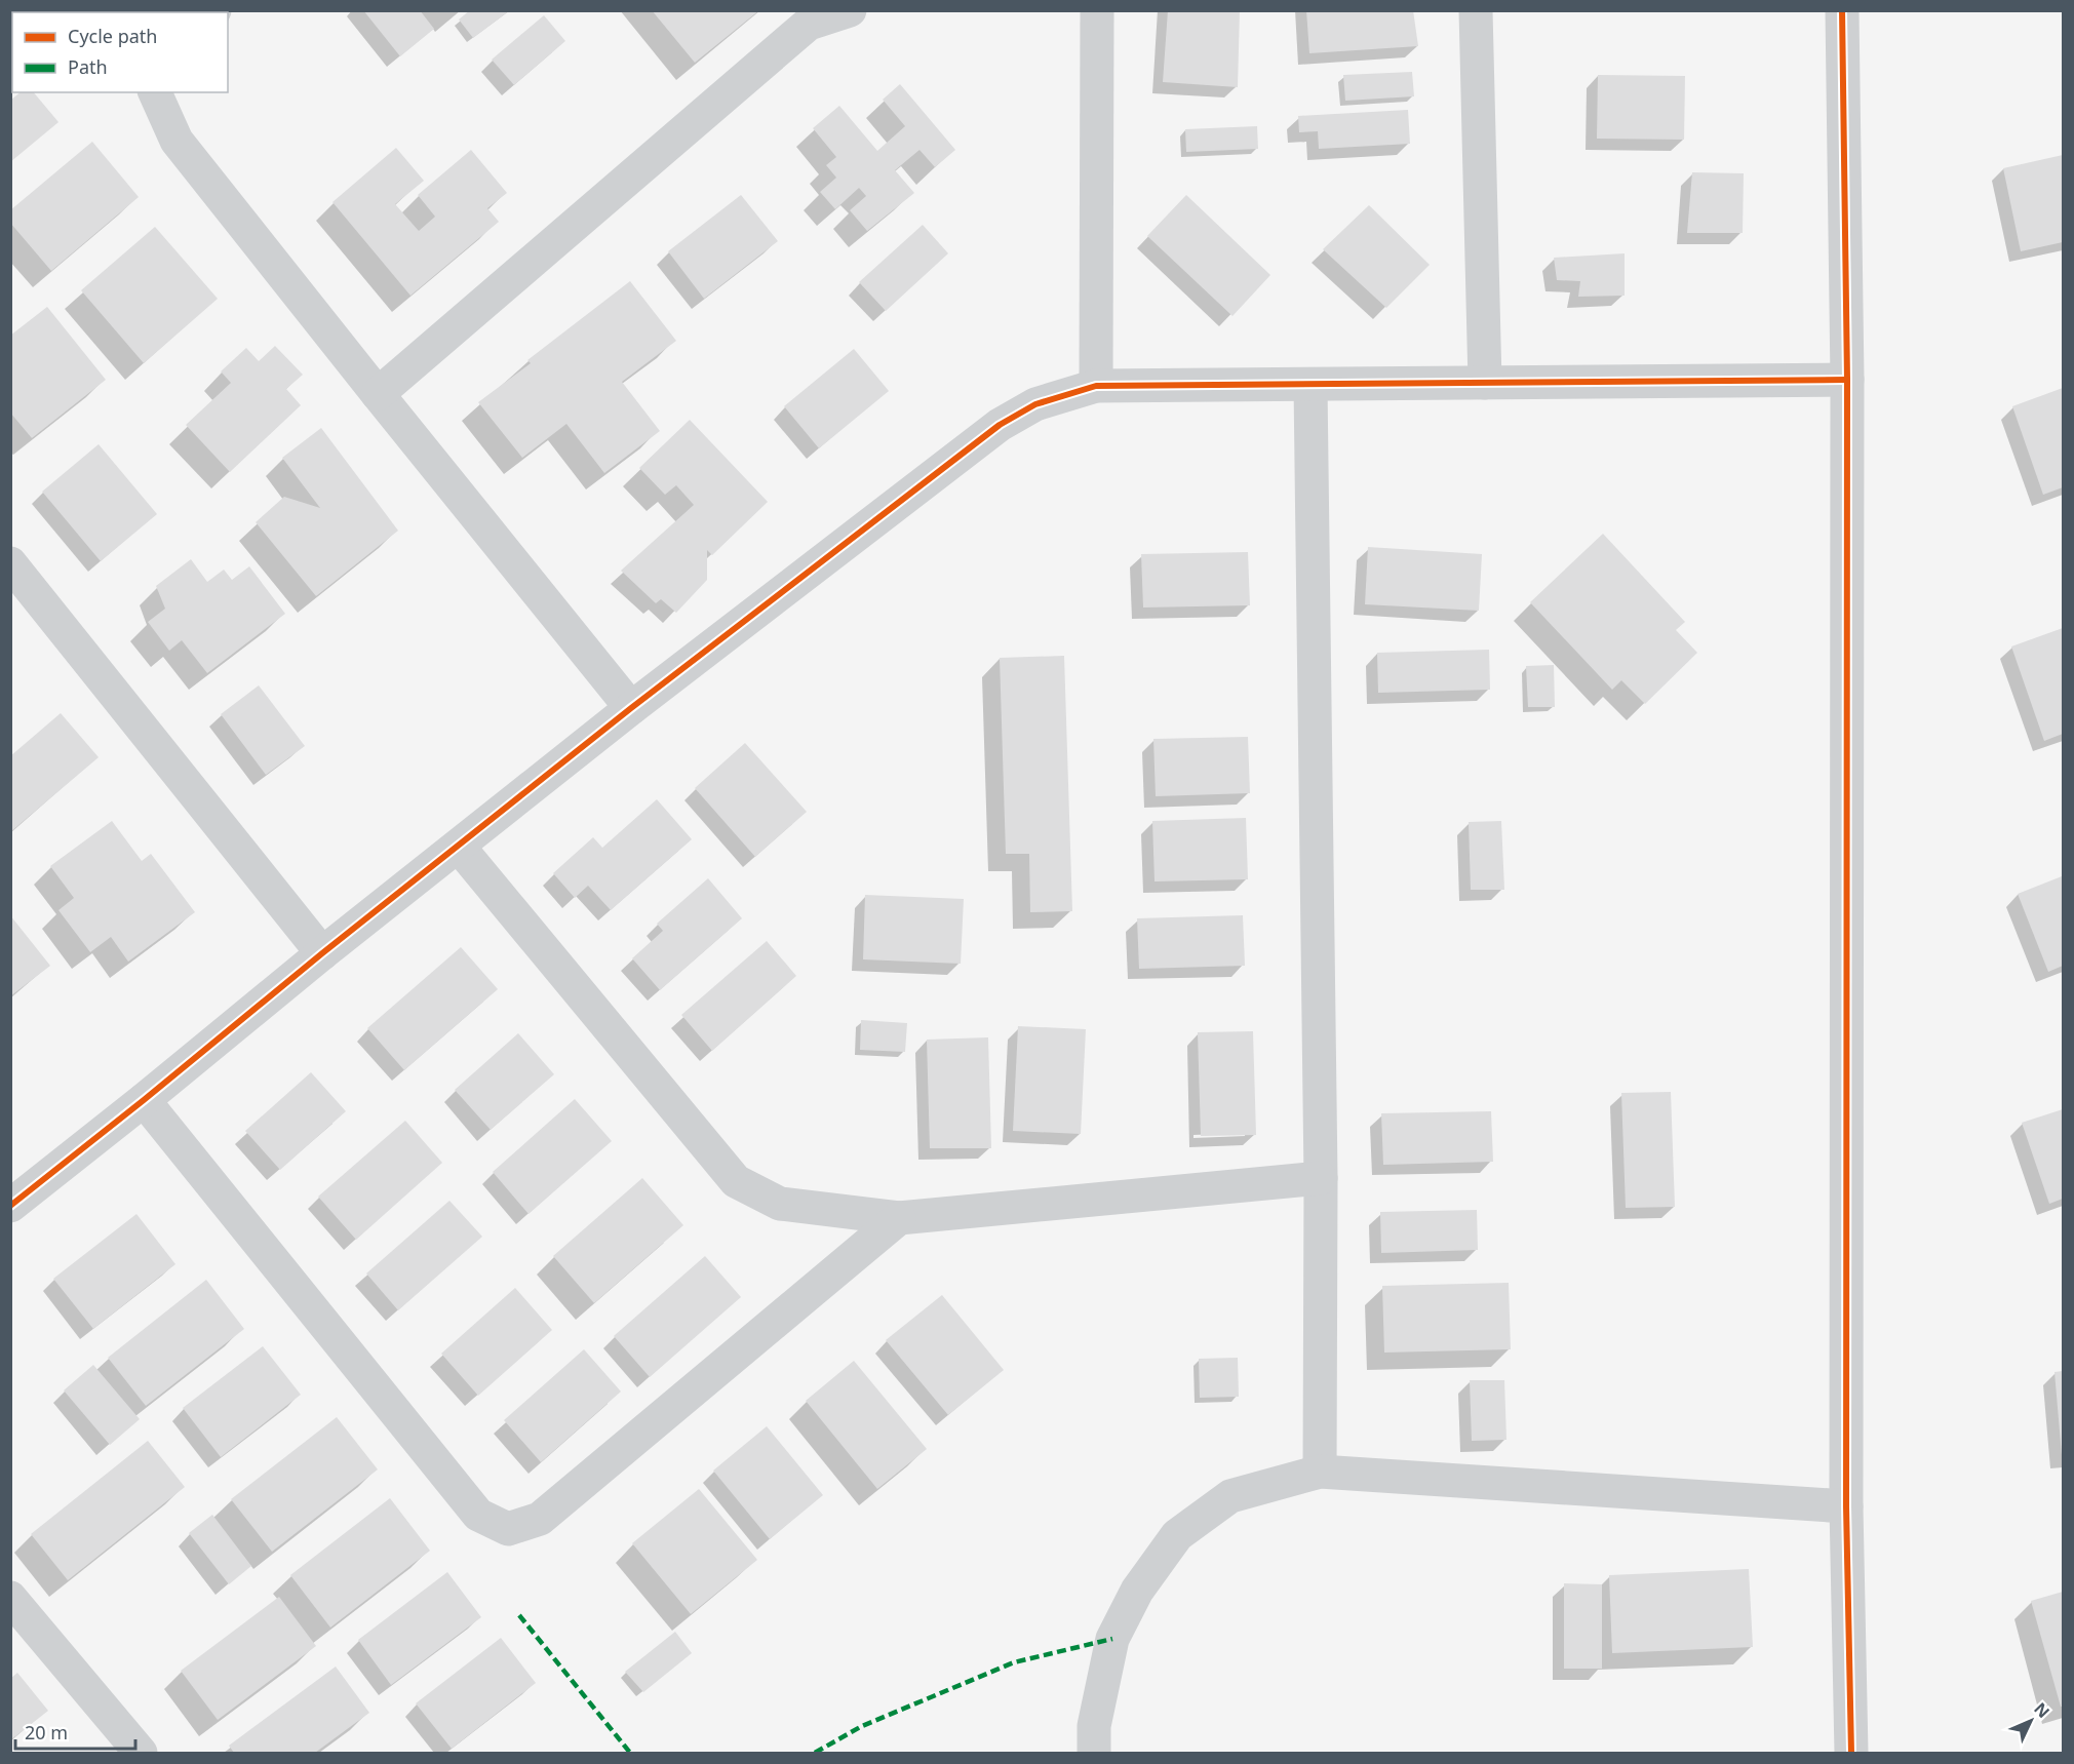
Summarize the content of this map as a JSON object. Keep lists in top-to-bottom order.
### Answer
{
  "legend": ["Cycle path", "Path"],
  "scale_bar": "20 m",
  "north": "top right"
}
